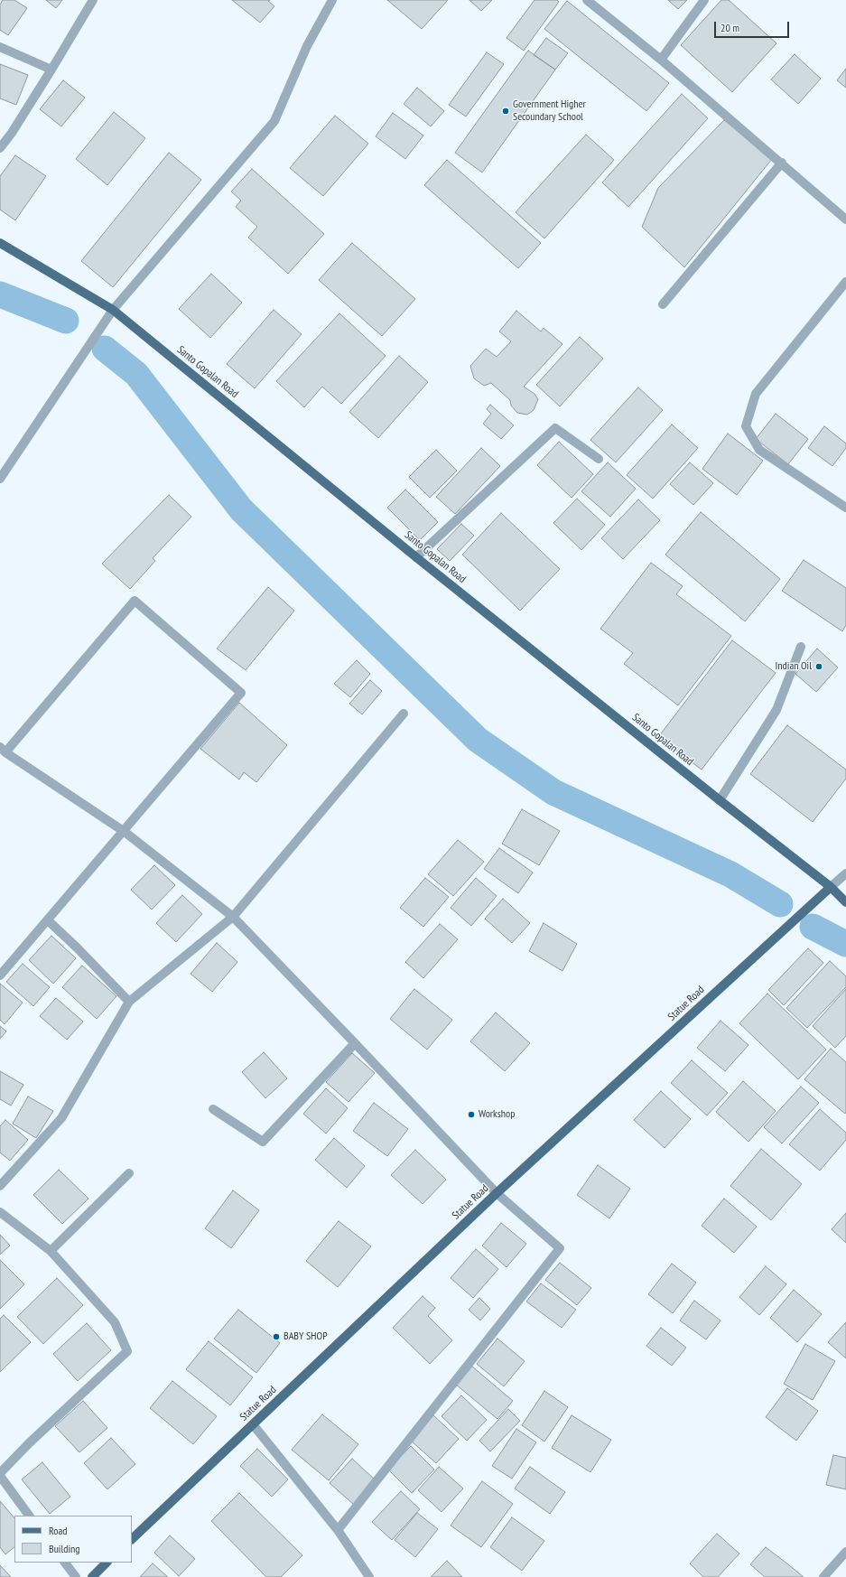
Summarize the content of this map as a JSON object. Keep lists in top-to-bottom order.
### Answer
{
  "streets": {
    "main road": ["Santo Gopalan Road", "Statue Road"]
  },
  "crossings": [
    ["Santo Gopalan Road", "Statue Road"]
  ],
  "places": [
    "Government Higher Secoundary School",
    "Indian Oil",
    "Workshop",
    "BABY SHOP"
  ],
  "legend": ["Road", "Building"],
  "scale_bar": "20 m"
}
